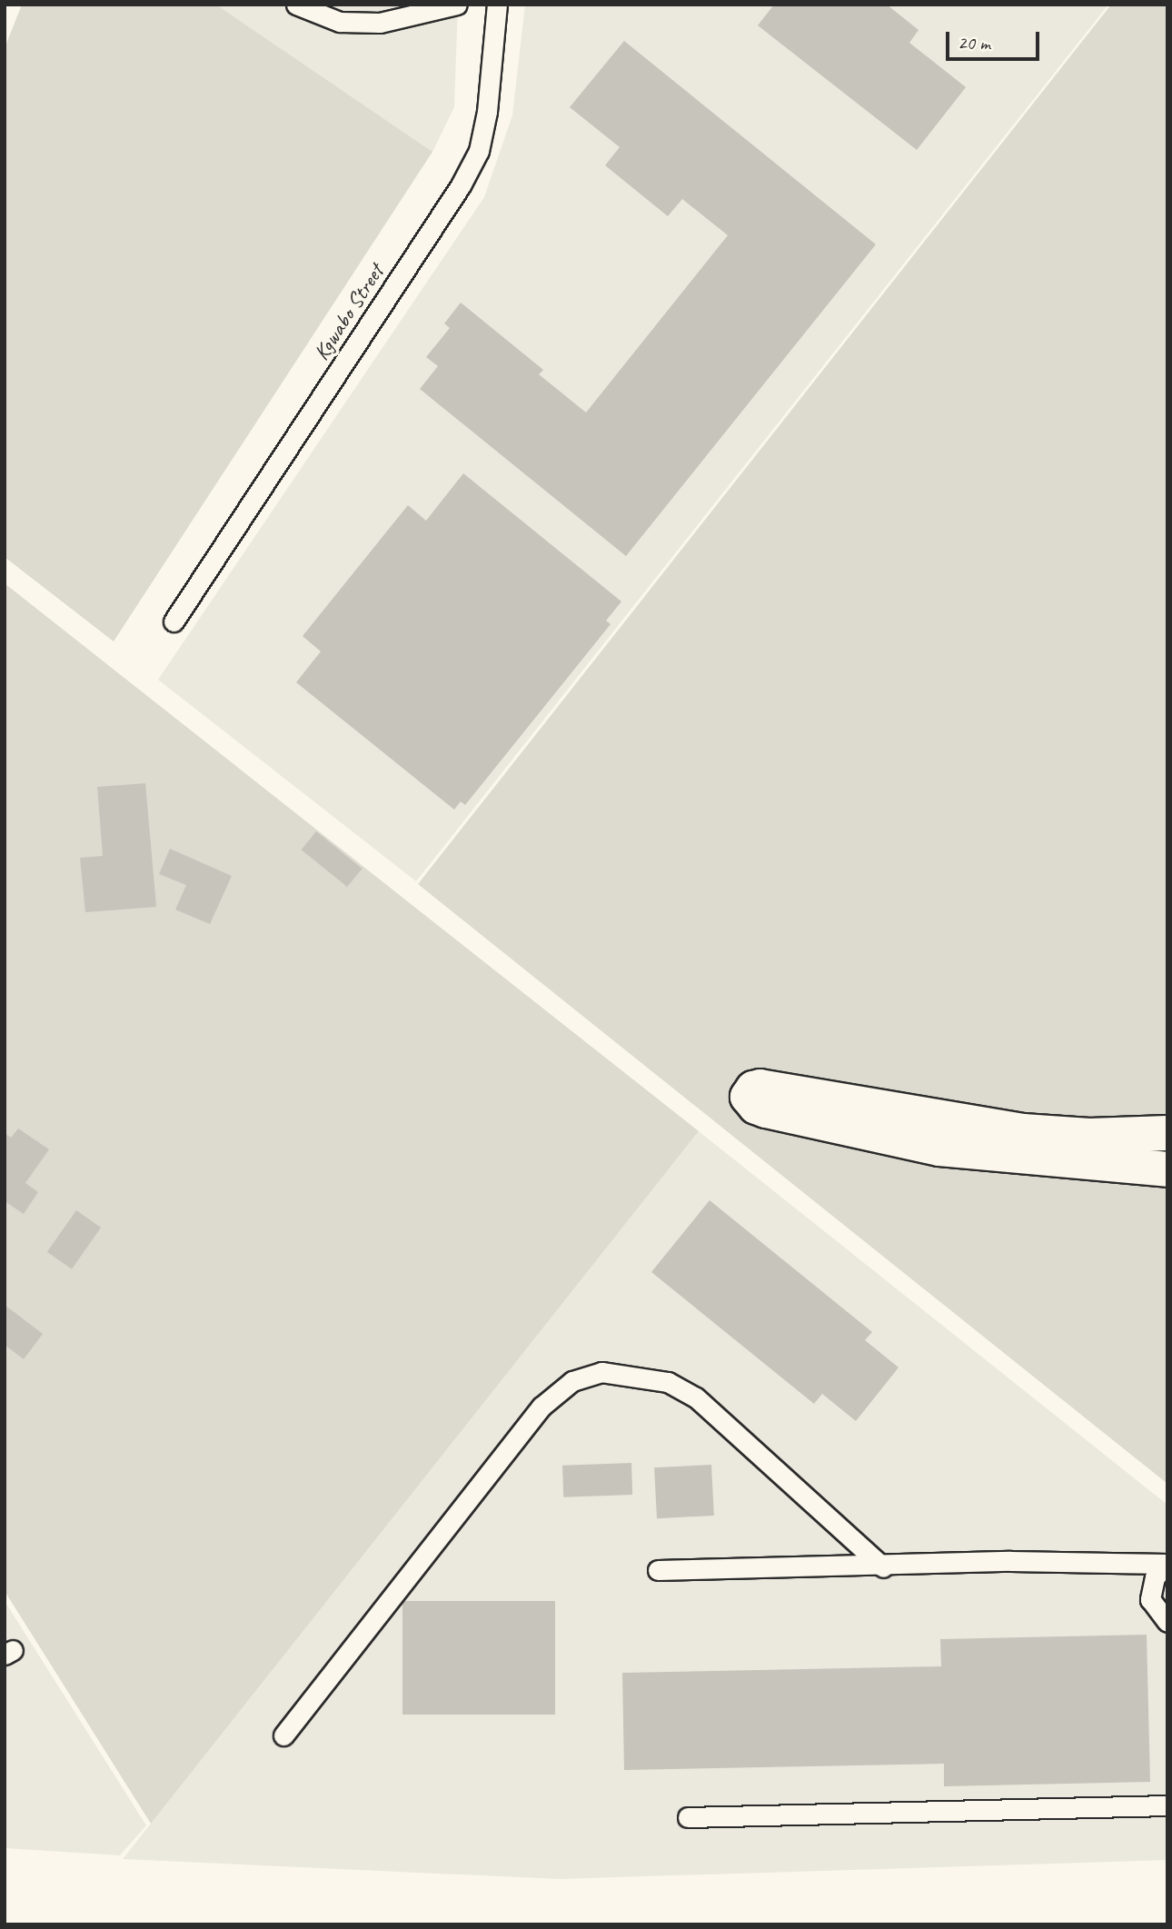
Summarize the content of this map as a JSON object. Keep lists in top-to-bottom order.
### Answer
{
  "streets": {
    "lane": ["Kgwabo Street"]
  },
  "scale_bar": "20 m"
}
